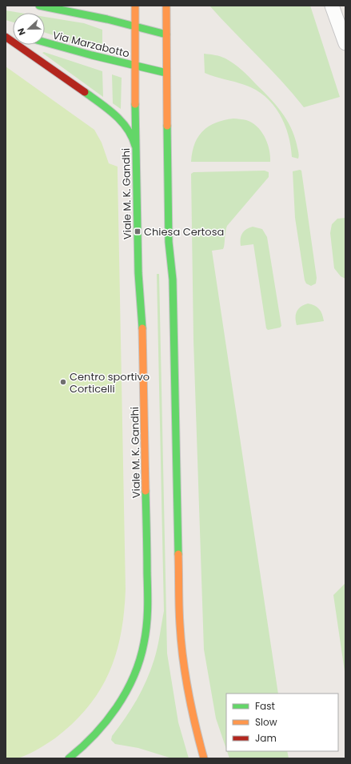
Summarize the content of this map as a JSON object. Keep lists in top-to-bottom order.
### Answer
{
  "streets": {
    "main road": ["Via Marzabotto", "Viale M. K. Gandhi"]
  },
  "crossings": [
    ["Via Marzabotto", "Viale M. K. Gandhi"]
  ],
  "places": {
    "transit": ["Chiesa Certosa"],
    "other": ["Centro sportivo Corticelli"]
  },
  "legend": ["Fast", "Slow", "Jam"],
  "north": "left"
}
